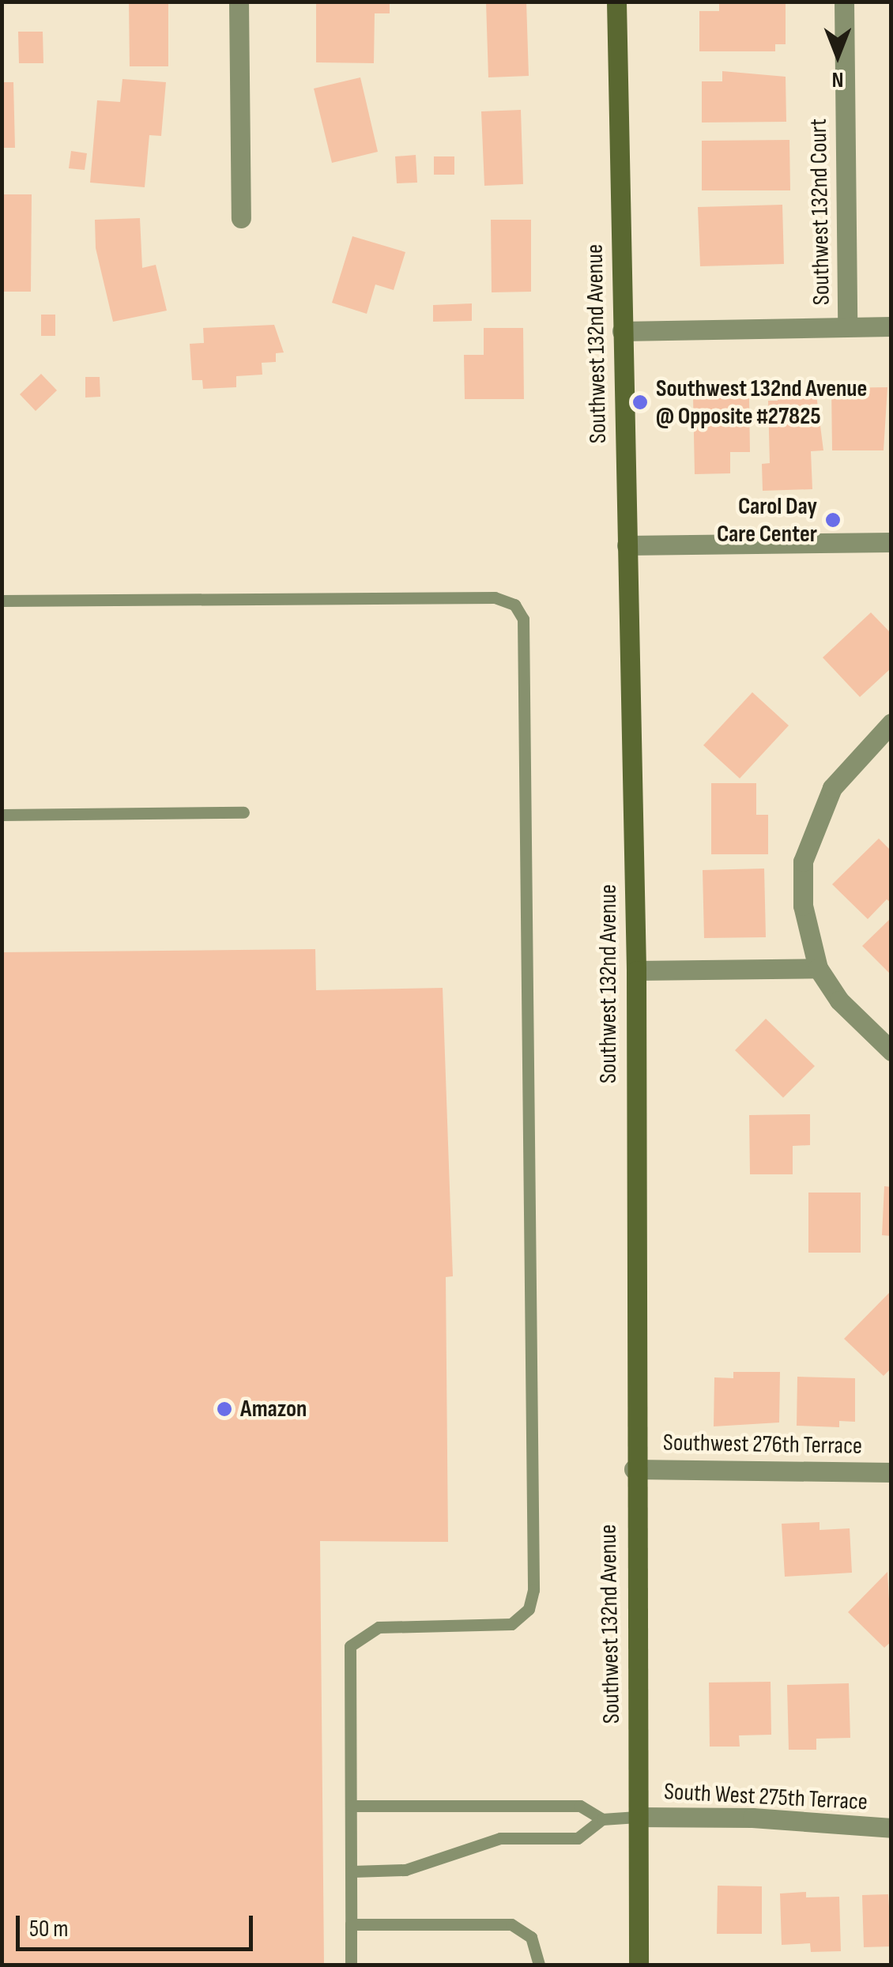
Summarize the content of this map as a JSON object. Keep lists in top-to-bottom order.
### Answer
{
  "streets": {
    "street": [
      "Southwest 132nd Court",
      "Southwest 132nd Avenue",
      "Southwest 276th Terrace",
      "South West 275th Terrace"
    ]
  },
  "crossings": [
    ["Southwest 132nd Avenue", "Southwest 276th Terrace"],
    ["Southwest 132nd Avenue", "South West 275th Terrace"]
  ],
  "places": ["Southwest 132nd Avenue @ Opposite #27825", "Carol Day Care Center", "Amazon"],
  "scale_bar": "50 m",
  "north": "bottom"
}
